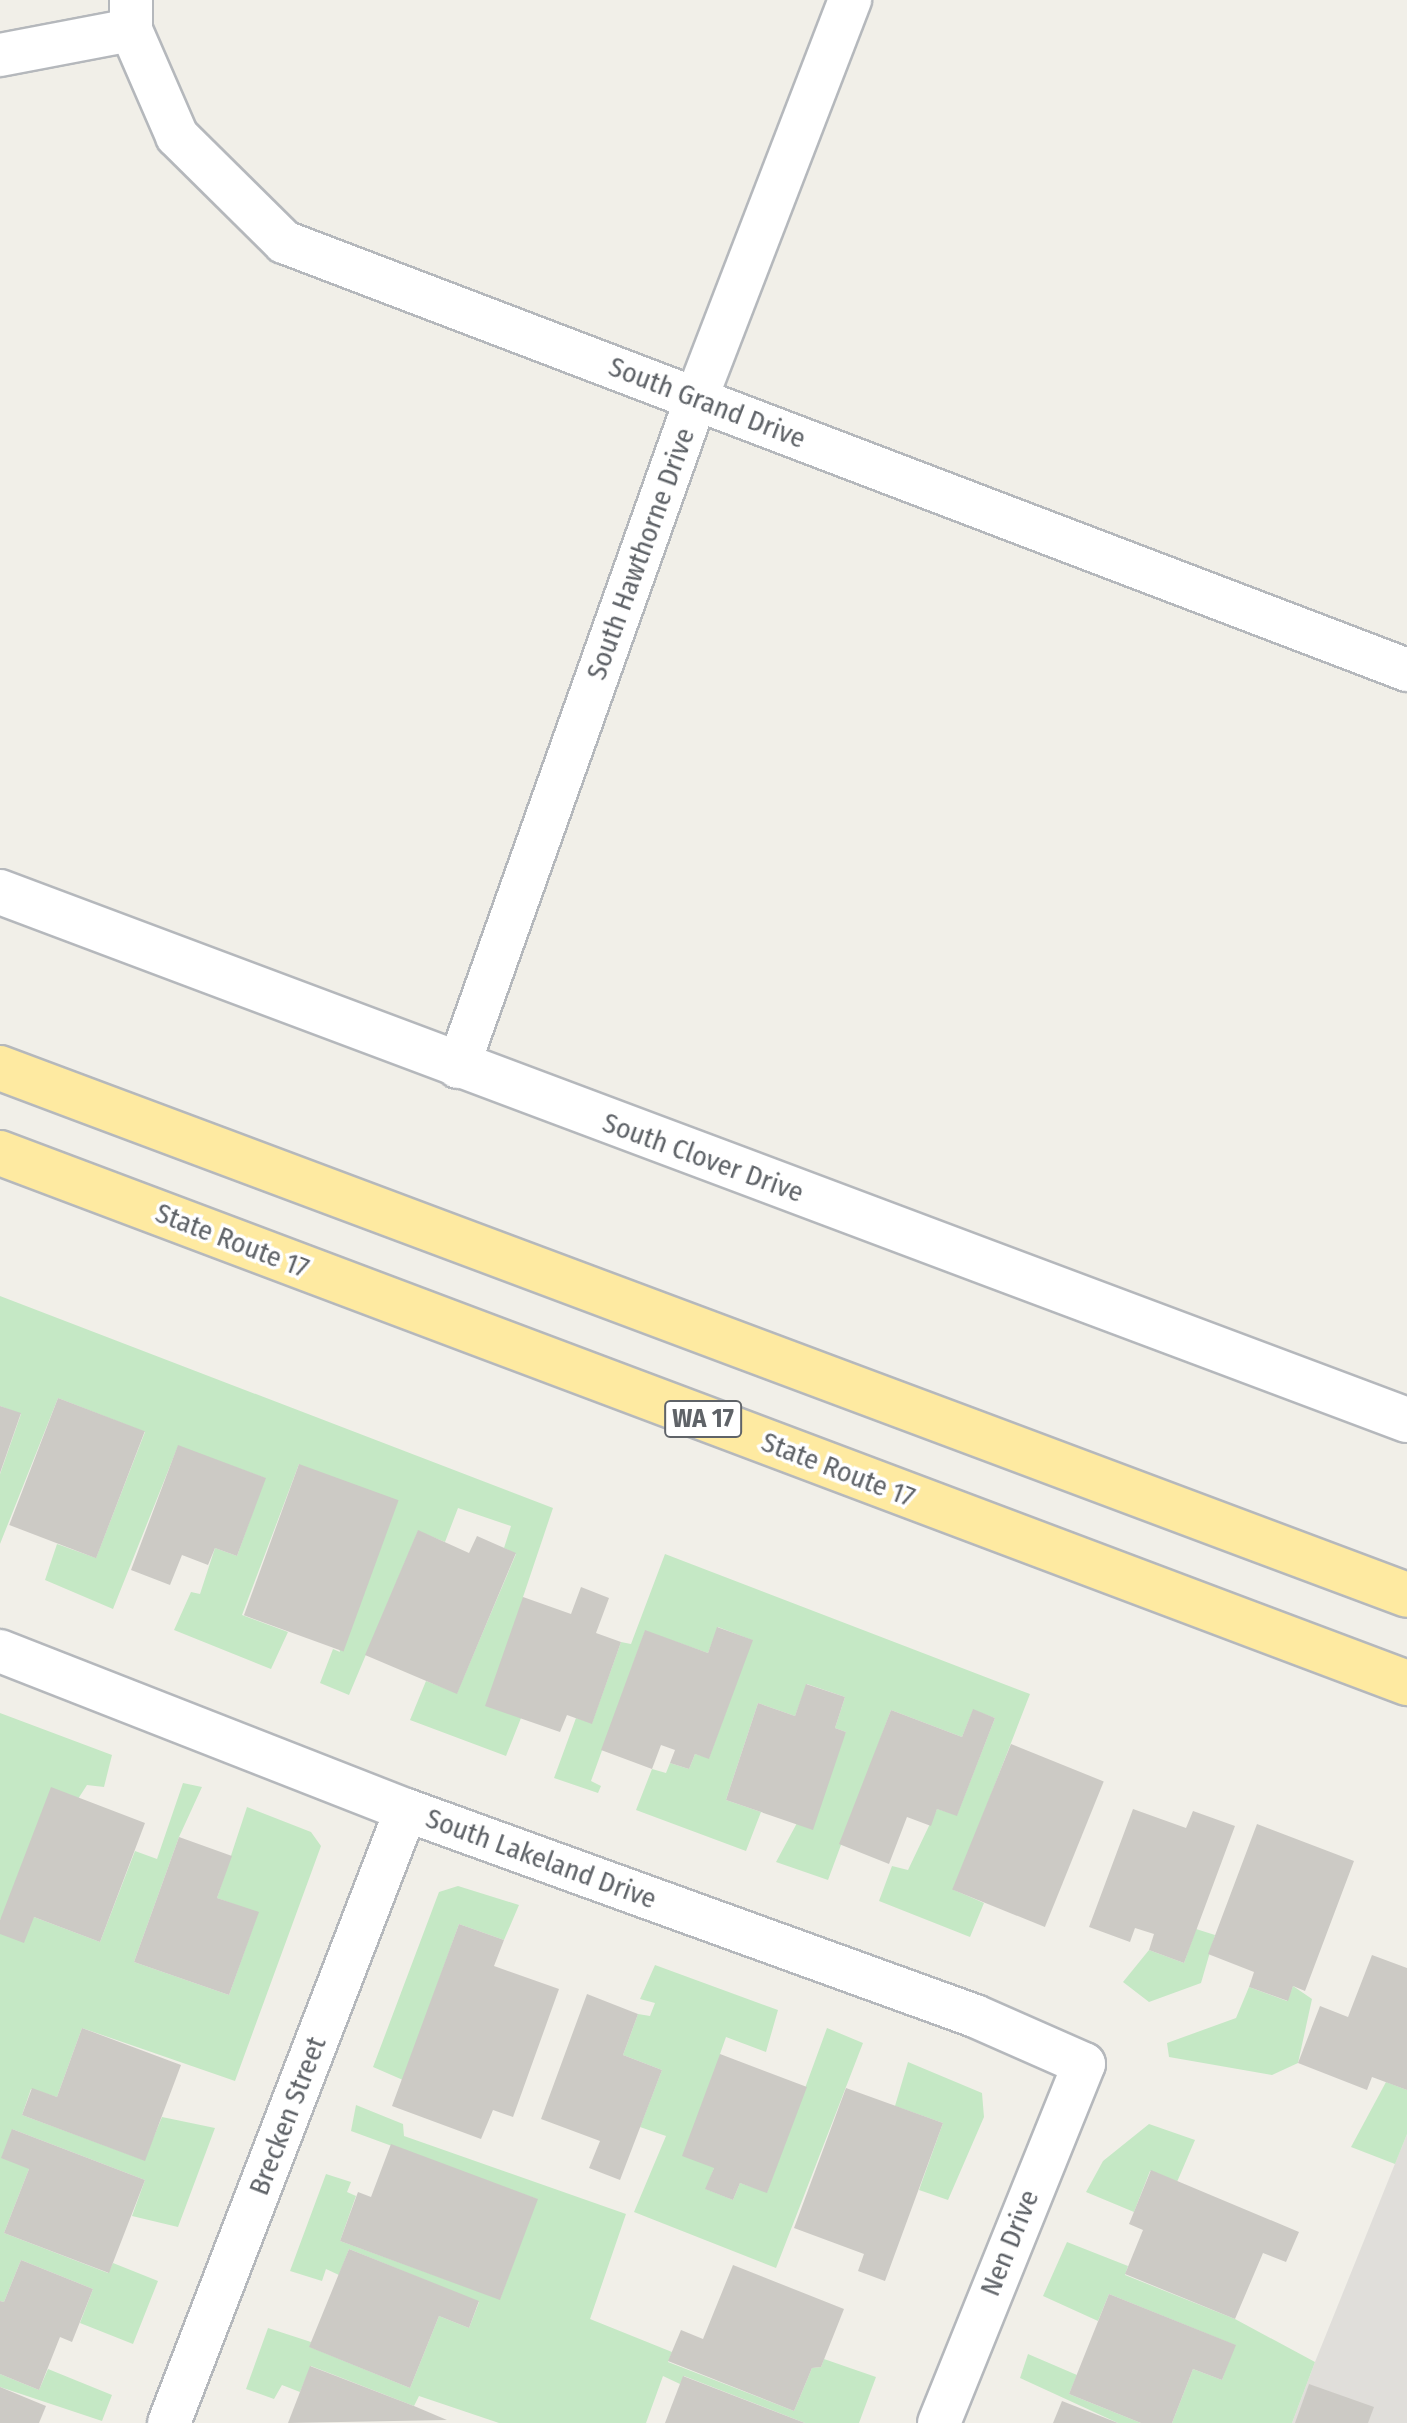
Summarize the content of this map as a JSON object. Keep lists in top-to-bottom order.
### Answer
{
  "streets": {
    "highway": ["State Route 17", "WA 17"],
    "street": [
      "South Grand Drive",
      "South Hawthorne Drive",
      "South Clover Drive",
      "South Lakeland Drive",
      "Brecken Street",
      "Nen Drive"
    ]
  },
  "crossings": [
    ["South Grand Drive", "South Hawthorne Drive"],
    ["South Hawthorne Drive", "South Clover Drive"],
    ["South Lakeland Drive", "Brecken Street"],
    ["South Lakeland Drive", "Nen Drive"]
  ]
}
